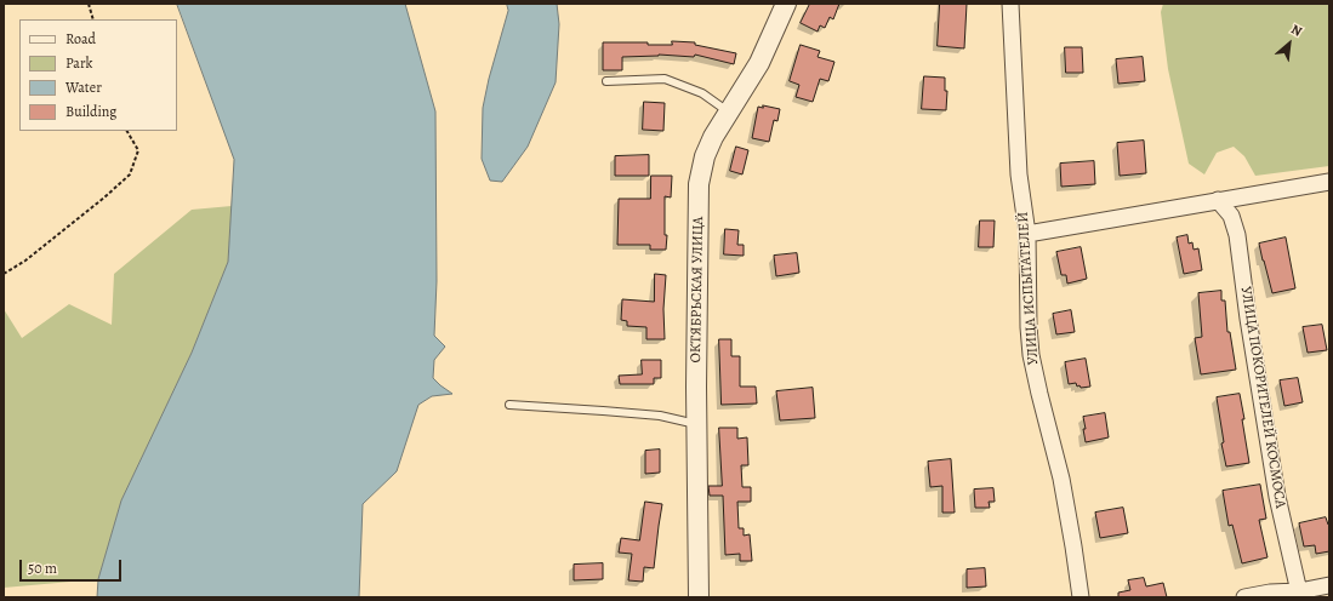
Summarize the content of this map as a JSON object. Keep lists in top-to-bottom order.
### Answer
{
  "streets": {
    "street": ["УЛИЦА ИСПЫТАТЕЛЕЙ", "ОКТЯБРЬСКАЯ УЛИЦА", "УЛИЦА ПОКОРИТЕЛЕЙ КОСМОСА"]
  },
  "legend": [
    "Road",
    "Park",
    "Water",
    "Building"
  ],
  "scale_bar": "50 m",
  "north": "top right"
}
